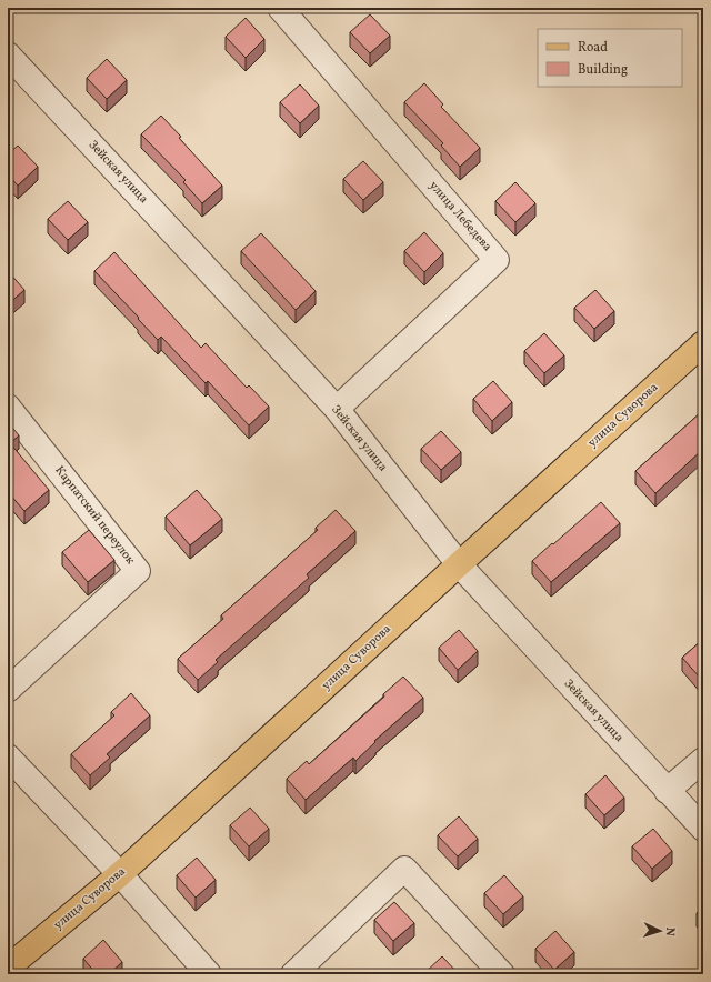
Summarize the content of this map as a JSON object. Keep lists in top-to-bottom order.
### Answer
{
  "streets": {
    "main road": ["улица Суворова"],
    "street": ["Зейская улица", "улица Лебедева", "Карпатский переулок"]
  },
  "crossings": [
    ["Зейская улица", "улица Лебедева"],
    ["Зейская улица", "улица Суворова"]
  ],
  "legend": ["Road", "Building"],
  "north": "right"
}
